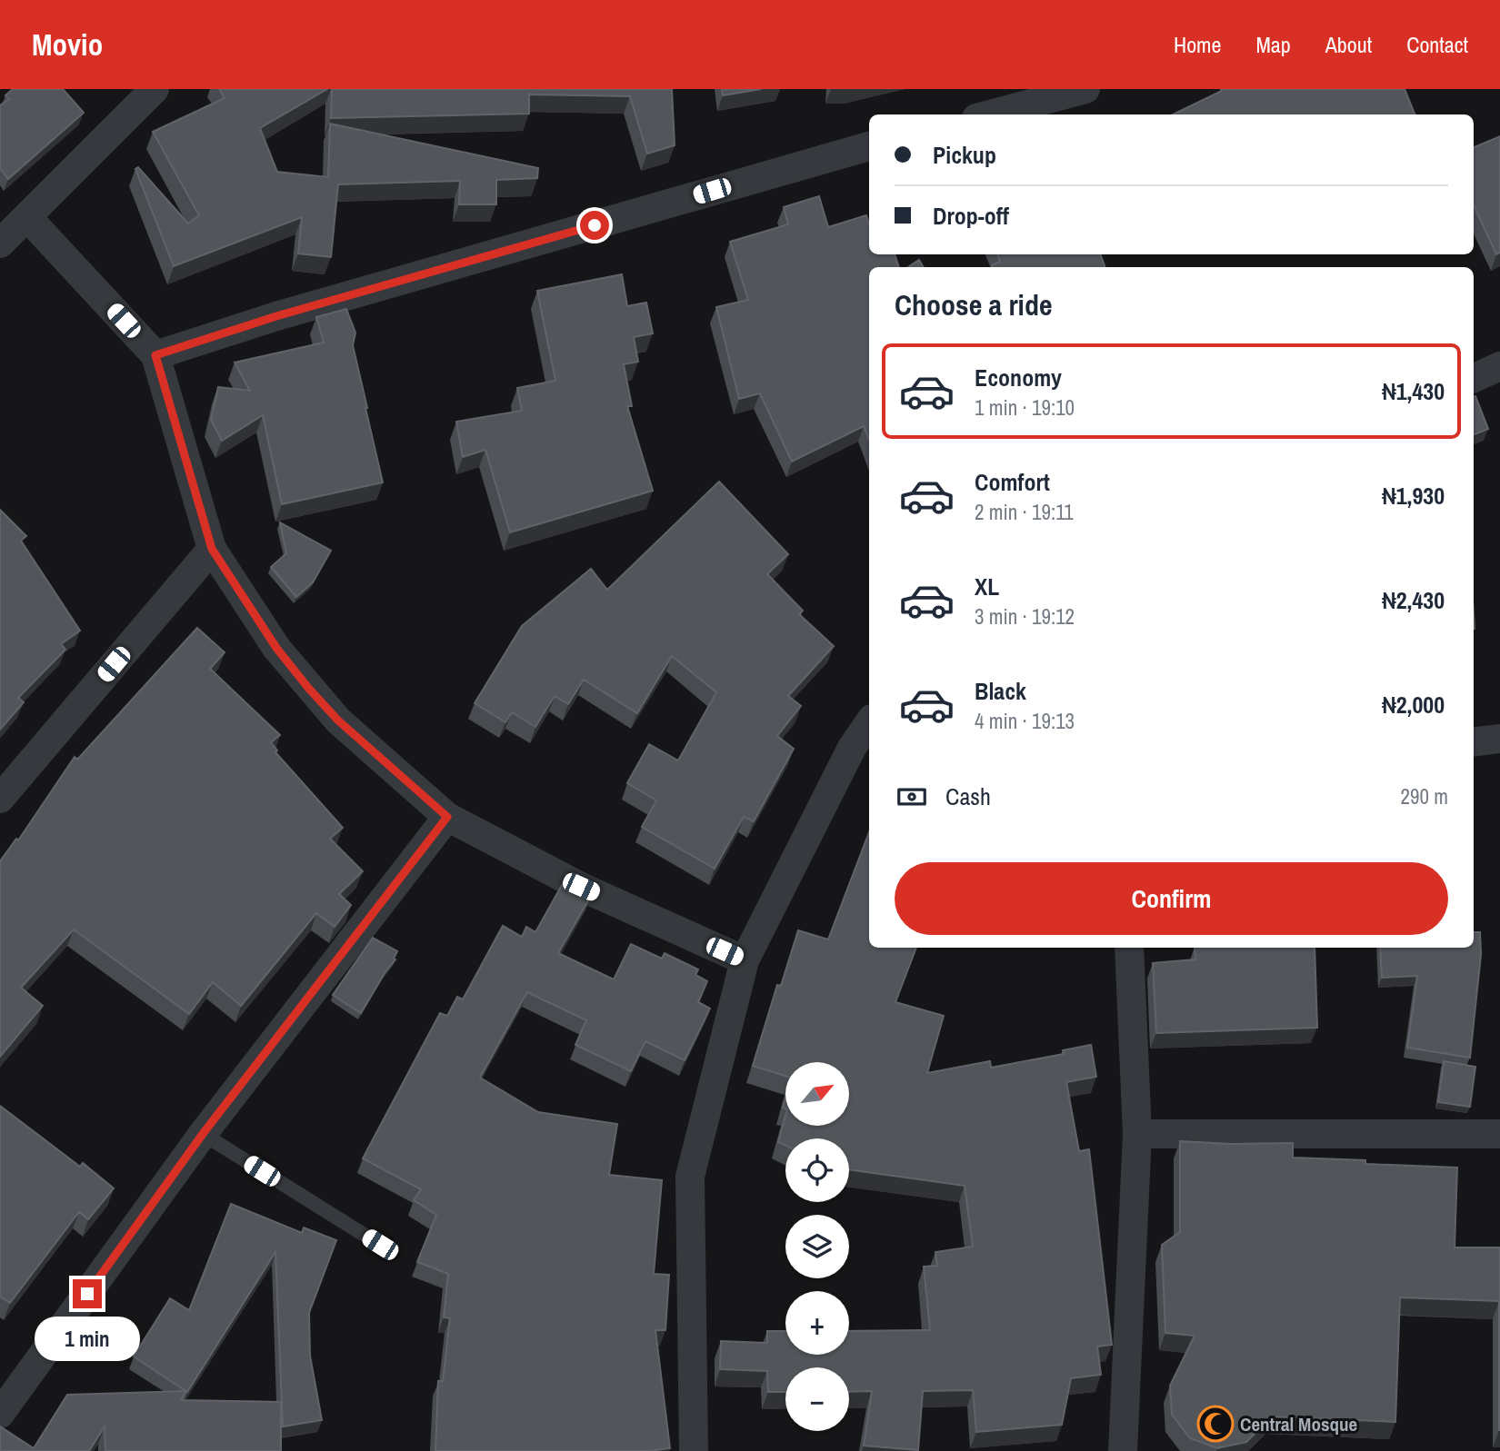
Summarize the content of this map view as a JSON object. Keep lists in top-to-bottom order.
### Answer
{
  "places": {
    "mosque": ["Central Mosque"]
  },
  "north": "top right",
  "page": {
    "header": "Movio",
    "nav": [
      "Home",
      "Map",
      "About",
      "Contact"
    ],
    "banner": ["Pickup", "Drop-off"],
    "heading": "Choose a ride",
    "list": [
      {
        "name": "Economy",
        "note": "1 min · 19:10",
        "value": "₦1,430"
      },
      {
        "name": "Comfort",
        "note": "2 min · 19:11",
        "value": "₦1,930"
      },
      {
        "name": "XL",
        "note": "3 min · 19:12",
        "value": "₦2,430"
      },
      {
        "name": "Black",
        "note": "4 min · 19:13",
        "value": "₦2,000"
      }
    ],
    "pay": ["Cash", "290 m"],
    "buttons": "Confirm",
    "map_buttons": ["+", "−"],
    "bubble": "1 min"
  }
}
